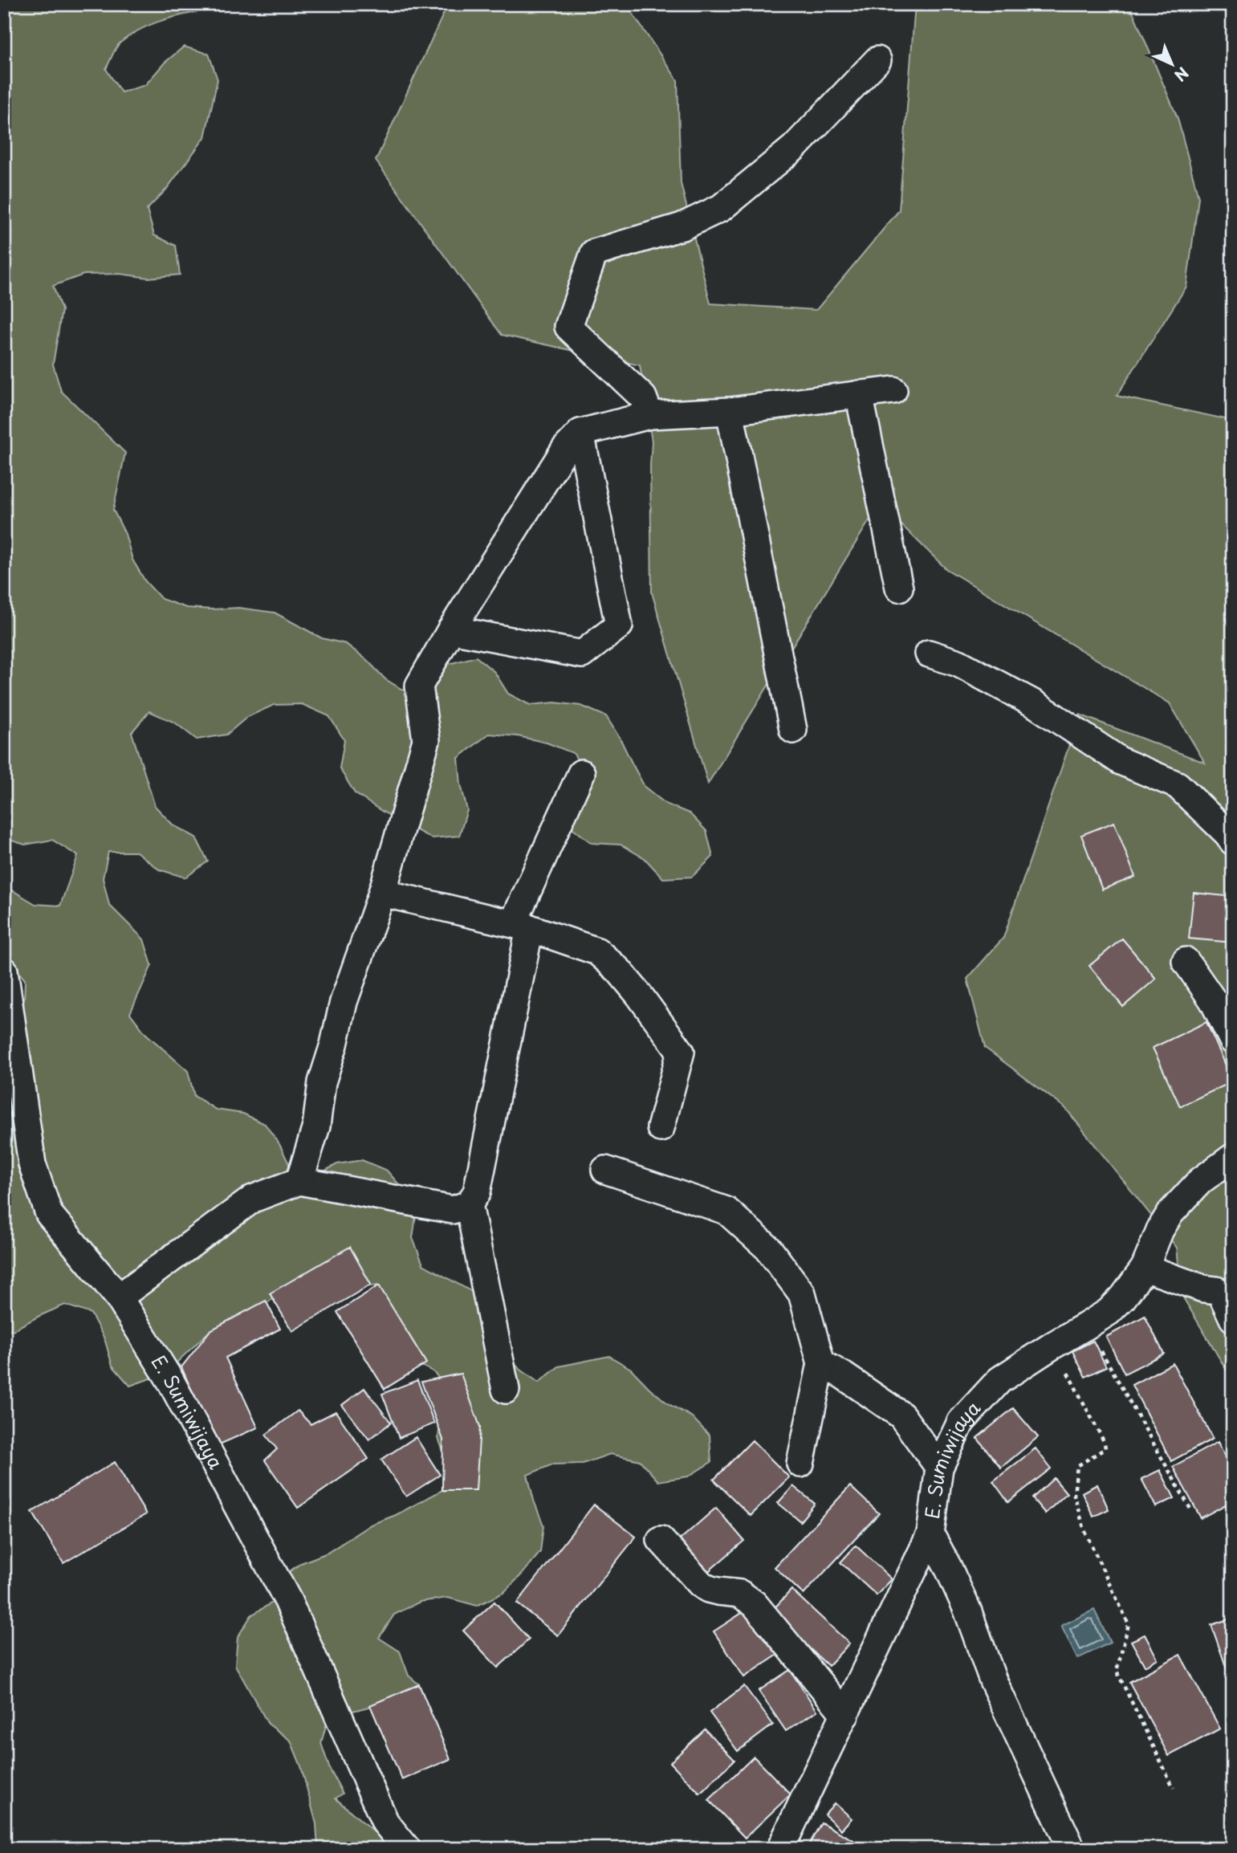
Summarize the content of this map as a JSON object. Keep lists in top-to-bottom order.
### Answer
{
  "streets": {
    "street": ["E. Sumiwijaya"]
  },
  "north": "bottom right"
}
